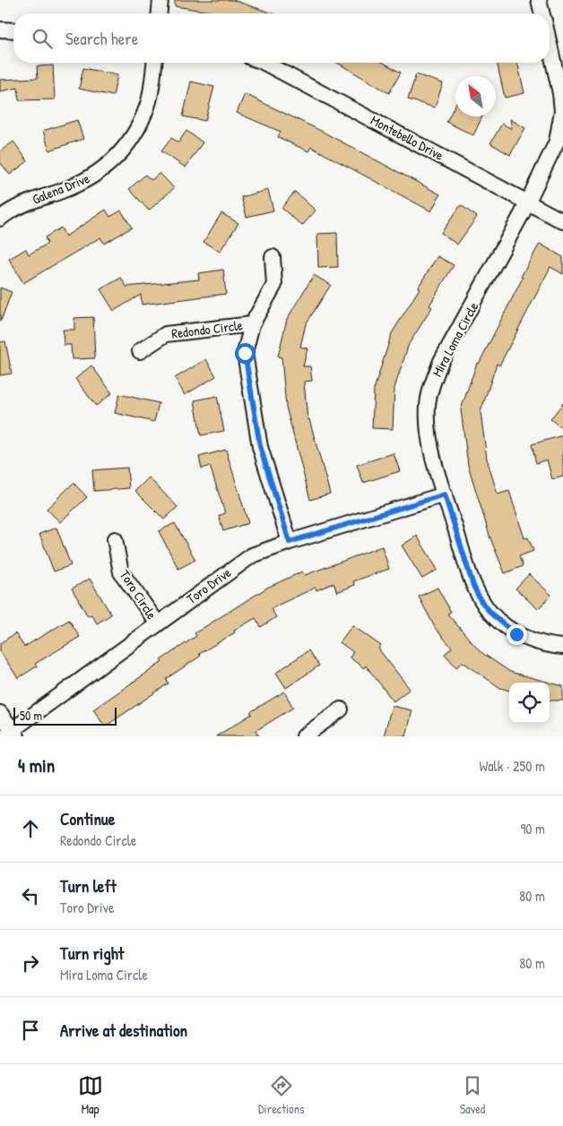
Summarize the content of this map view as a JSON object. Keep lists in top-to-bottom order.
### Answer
{
  "streets": {
    "street": [
      "Montebello Drive",
      "Galena Drive",
      "Redondo Circle",
      "Mira Loma Circle",
      "Toro Drive",
      "Toro Circle"
    ]
  },
  "crossings": [
    ["Montebello Drive", "Mira Loma Circle"],
    ["Redondo Circle", "Toro Drive"],
    ["Mira Loma Circle", "Toro Drive"],
    ["Toro Drive", "Toro Circle"]
  ],
  "scale_bar": "50 m",
  "north": "top left",
  "page": {
    "search": "Search here",
    "scale": "50 m",
    "heading": ["4 min", "Walk · 250 m"],
    "list": [
      ["Continue", "Redondo Circle", "90 m"],
      ["Turn left", "Toro Drive", "80 m"],
      ["Turn right", "Mira Loma Circle", "80 m"],
      "Arrive at destination"
    ],
    "nav": ["Map", "Directions", "Saved"]
  }
}
